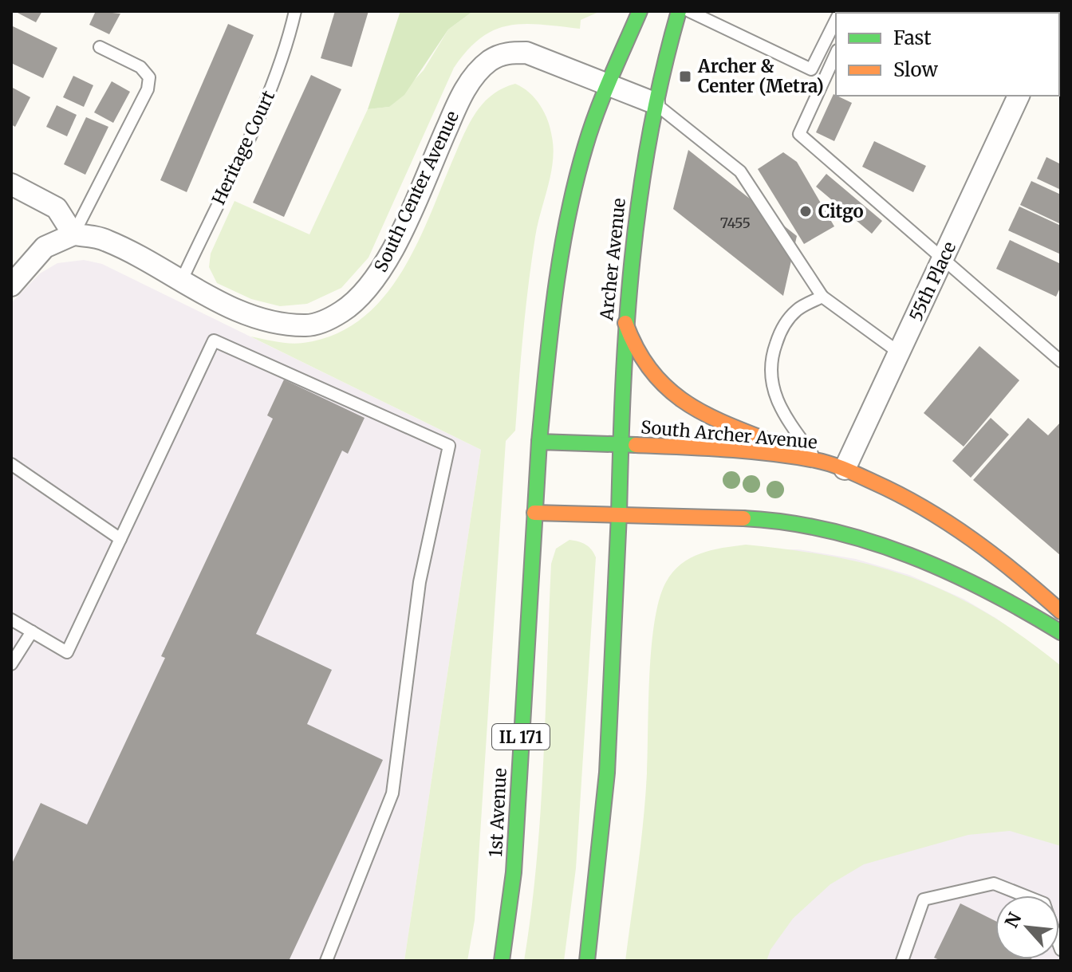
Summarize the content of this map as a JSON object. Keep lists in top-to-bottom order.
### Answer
{
  "streets": {
    "main road": [
      "Archer Avenue",
      "South Archer Avenue",
      "IL 171",
      "1st Avenue"
    ],
    "street": ["South Center Avenue", "55th Place"],
    "lane": ["Heritage Court"]
  },
  "crossings": [
    ["Heritage Court", "South Center Avenue"],
    ["South Center Avenue", "Archer Avenue"],
    ["Archer Avenue", "South Archer Avenue"],
    ["55th Place", "South Archer Avenue"],
    ["South Archer Avenue", "IL 171"],
    ["IL 171", "1st Avenue"]
  ],
  "places": {
    "transit": ["Archer & Center (Metra)"],
    "other": ["Citgo"]
  },
  "house_numbers": ["7455"],
  "legend": ["Fast", "Slow"],
  "north": "top left"
}
